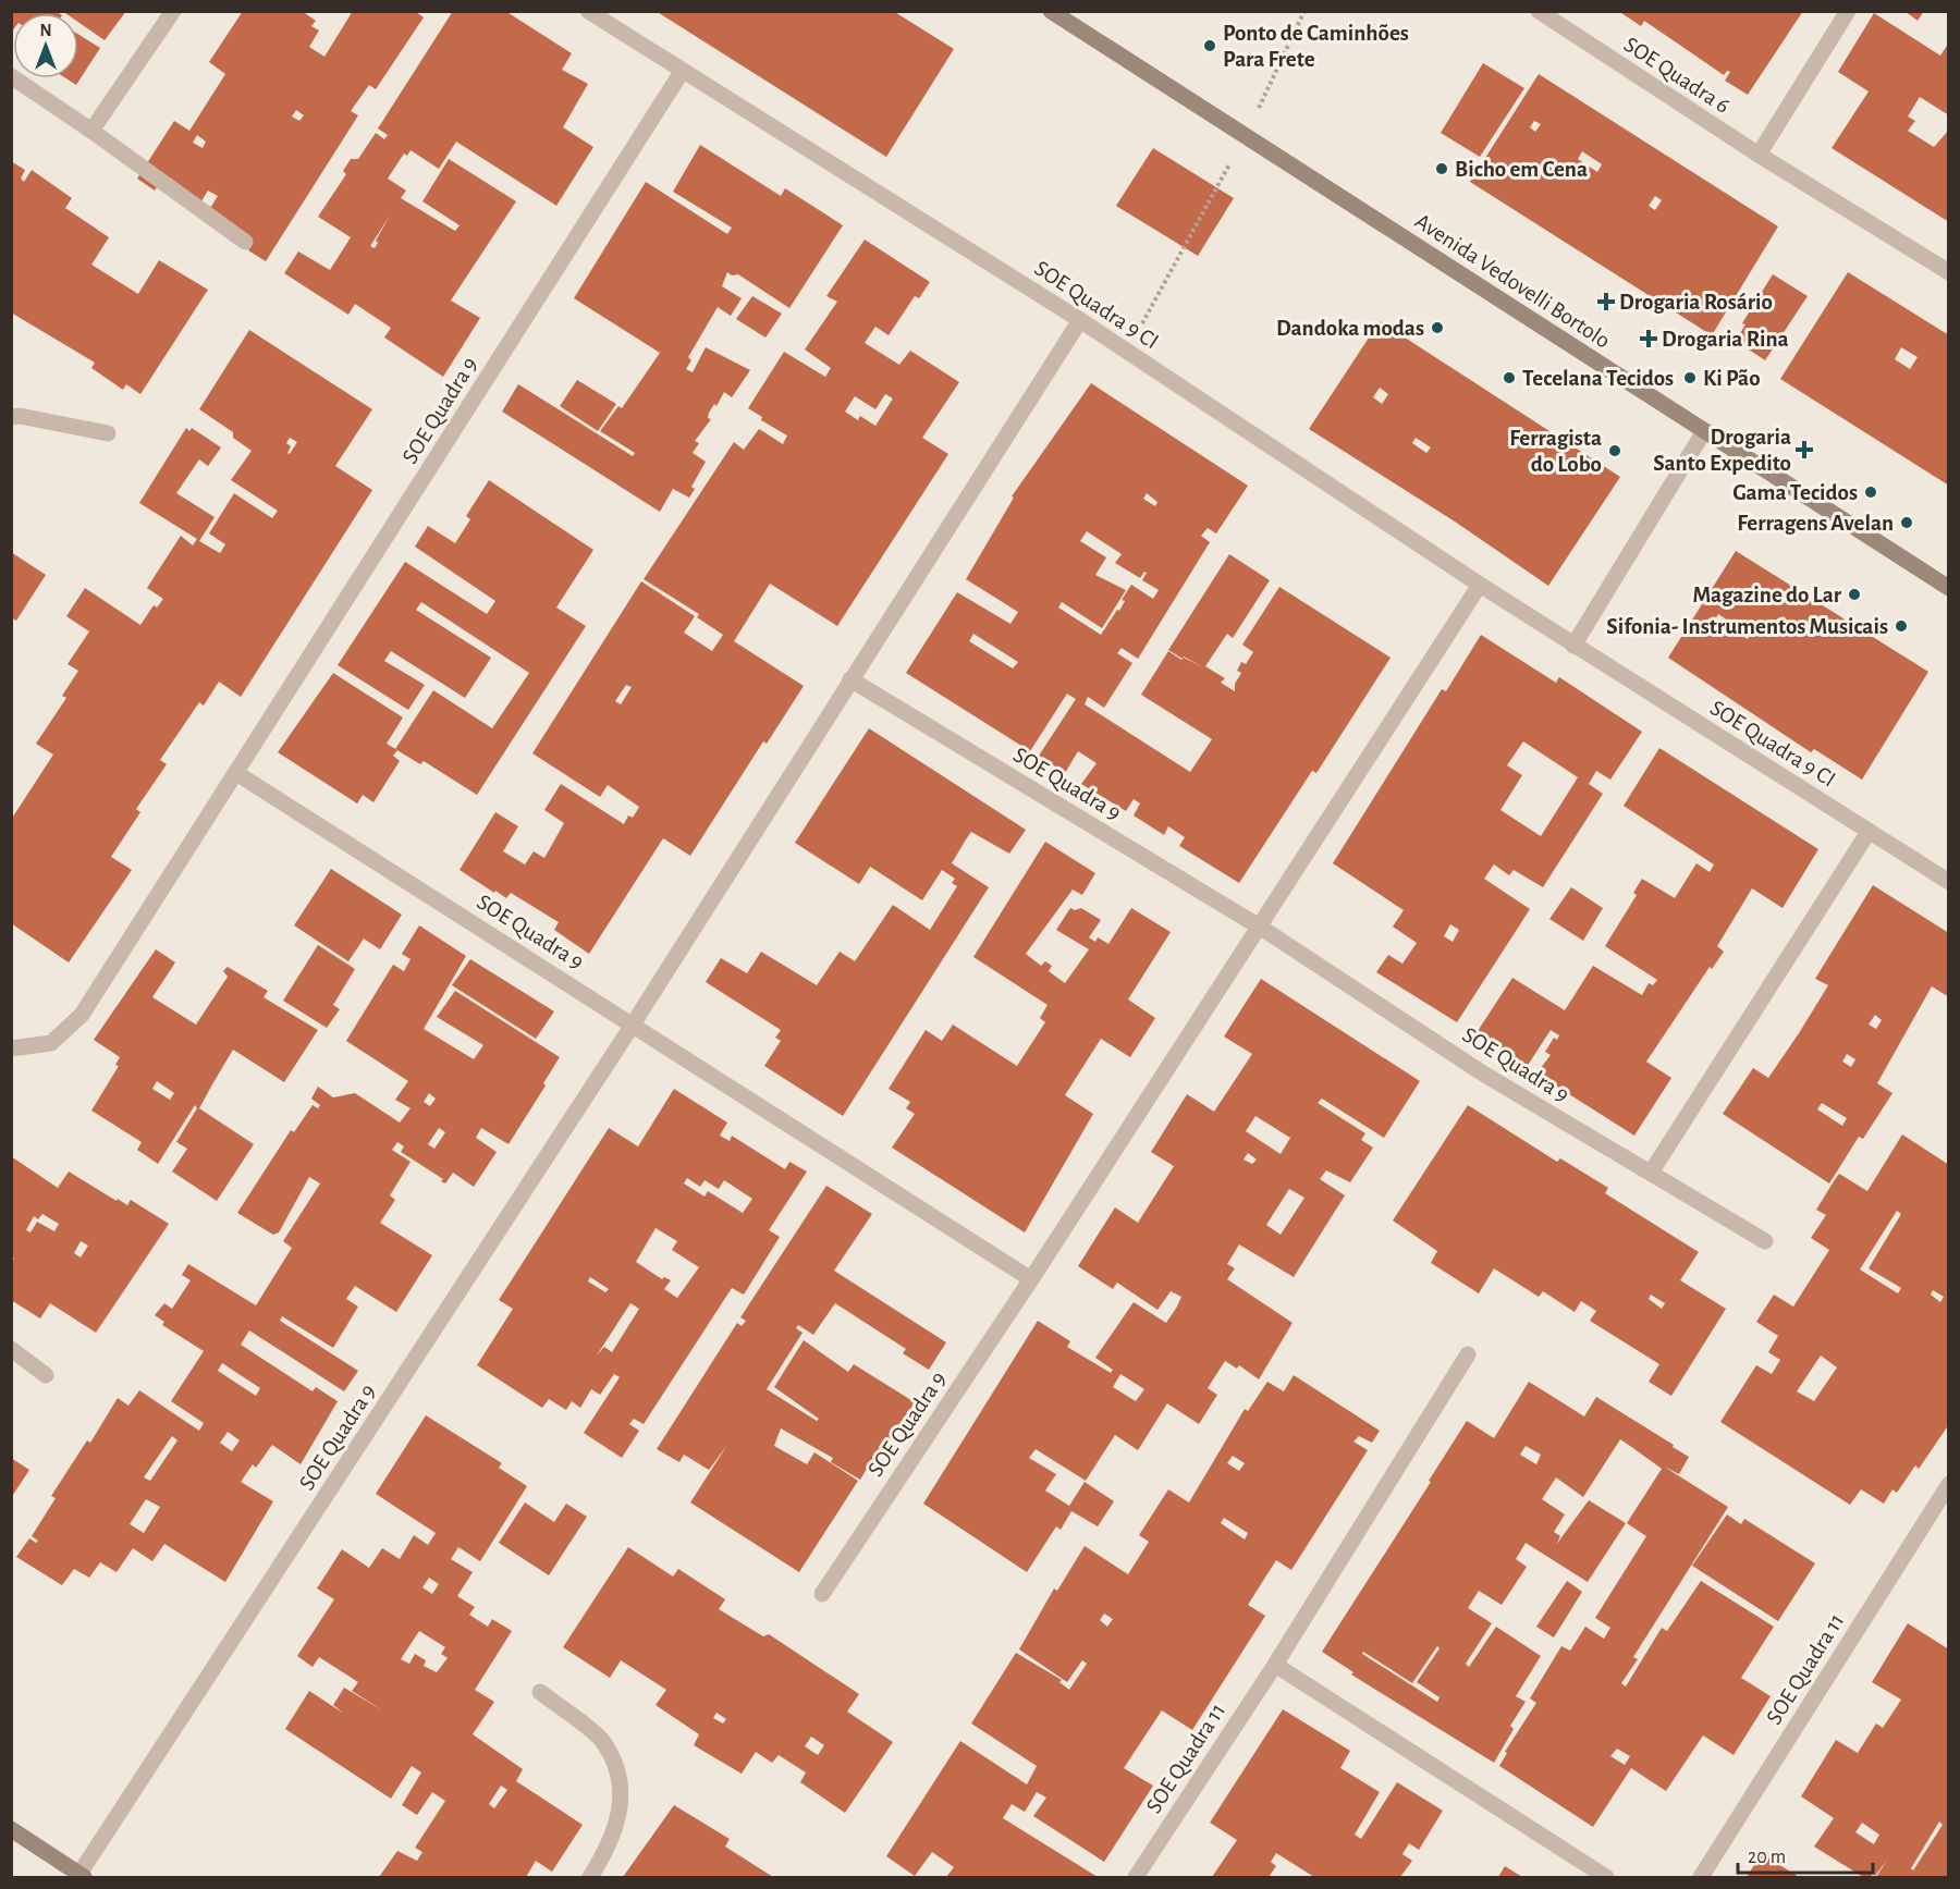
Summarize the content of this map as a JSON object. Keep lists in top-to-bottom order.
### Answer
{
  "streets": {
    "street": [
      "SOE Quadra 6",
      "Avenida Vedovelli Bortolo",
      "SOE Quadra 9 CI",
      "SOE Quadra 9",
      "SOE Quadra 11"
    ]
  },
  "crossings": [
    ["SOE Quadra 9 CI", "SOE Quadra 9"]
  ],
  "places": {
    "other": [
      "Ponto de Caminhões Para Frete",
      "Bicho em Cena",
      "Dandoka modas",
      "Tecelana Tecidos",
      "Ki Pão",
      "Ferragista do Lobo",
      "Gama Tecidos",
      "Ferragens Avelan",
      "Magazine do Lar",
      "Sifonia- Instrumentos Musicais"
    ],
    "health": ["Drogaria Rosário", "Drogaria Rina", "Drogaria Santo Expedito"]
  },
  "scale_bar": "20 m",
  "north": "top"
}
